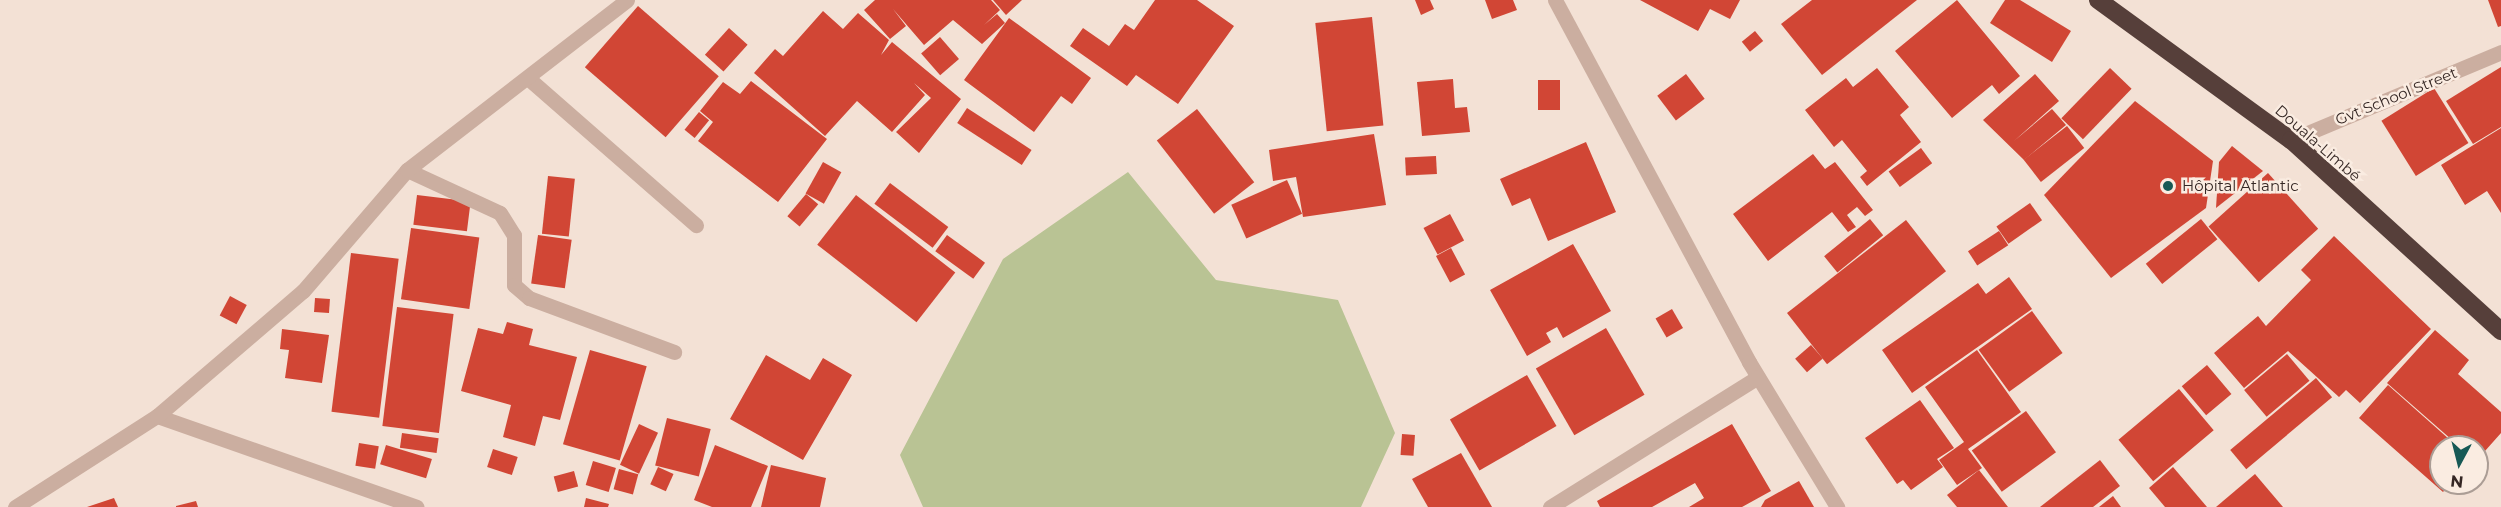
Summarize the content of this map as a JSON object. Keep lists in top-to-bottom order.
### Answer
{
  "streets": {
    "highway": ["Douala-Limbé"],
    "street": ["Gvt School Street"]
  },
  "crossings": [
    ["Gvt School Street", "Douala-Limbé"]
  ],
  "places": ["Hôpital Atlantic"],
  "north": "bottom"
}
